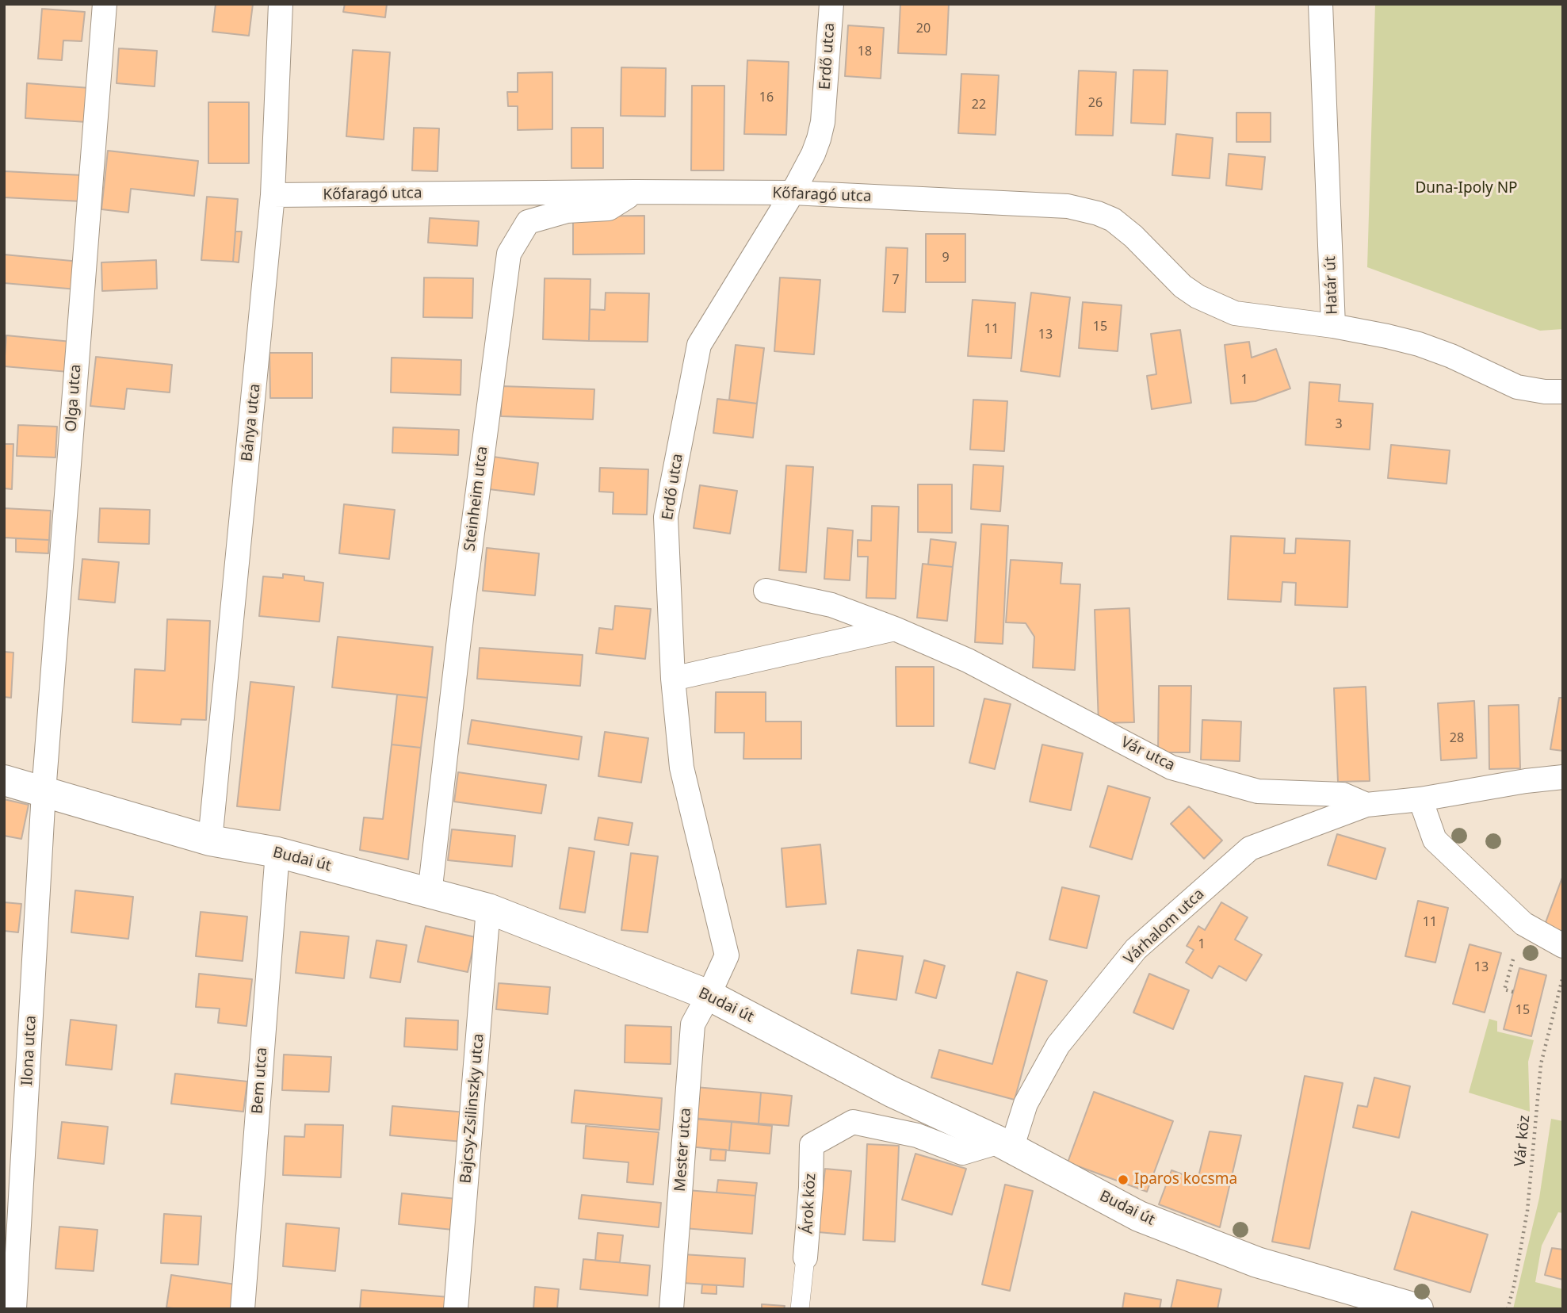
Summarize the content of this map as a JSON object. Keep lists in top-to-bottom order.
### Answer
{
  "streets": {
    "street": [
      "Erdő utca",
      "Kőfaragó utca",
      "Határ út",
      "Olga utca",
      "Bánya utca",
      "Steinheim utca",
      "Vár utca",
      "Budai út",
      "Várhalom utca",
      "Ilona utca",
      "Bem utca",
      "Bajcsy-Zsilinszky utca",
      "Mester utca",
      "Árok köz"
    ],
    "path": ["Vár köz"]
  },
  "crossings": [
    ["Erdő utca", "Kőfaragó utca"],
    ["Erdő utca", "Budai út"],
    ["Erdő utca", "Mester utca"],
    ["Kőfaragó utca", "Határ út"],
    ["Kőfaragó utca", "Bánya utca"],
    ["Kőfaragó utca", "Steinheim utca"],
    ["Olga utca", "Budai út"],
    ["Olga utca", "Ilona utca"],
    ["Bánya utca", "Budai út"],
    ["Steinheim utca", "Budai út"],
    ["Vár utca", "Várhalom utca"],
    ["Budai út", "Várhalom utca"],
    ["Budai út", "Ilona utca"],
    ["Budai út", "Bem utca"],
    ["Budai út", "Bajcsy-Zsilinszky utca"],
    ["Budai út", "Mester utca"],
    ["Budai út", "Árok köz"],
    ["Várhalom utca", "Árok köz"]
  ],
  "parks": ["Duna-Ipoly NP"],
  "places": ["Iparos kocsma"],
  "house_numbers": [
    "20",
    "18",
    "16",
    "26",
    "22",
    "9",
    "7",
    "15",
    "11",
    "13",
    "1",
    "3",
    "28",
    "11",
    "1",
    "13",
    "15"
  ]
}
